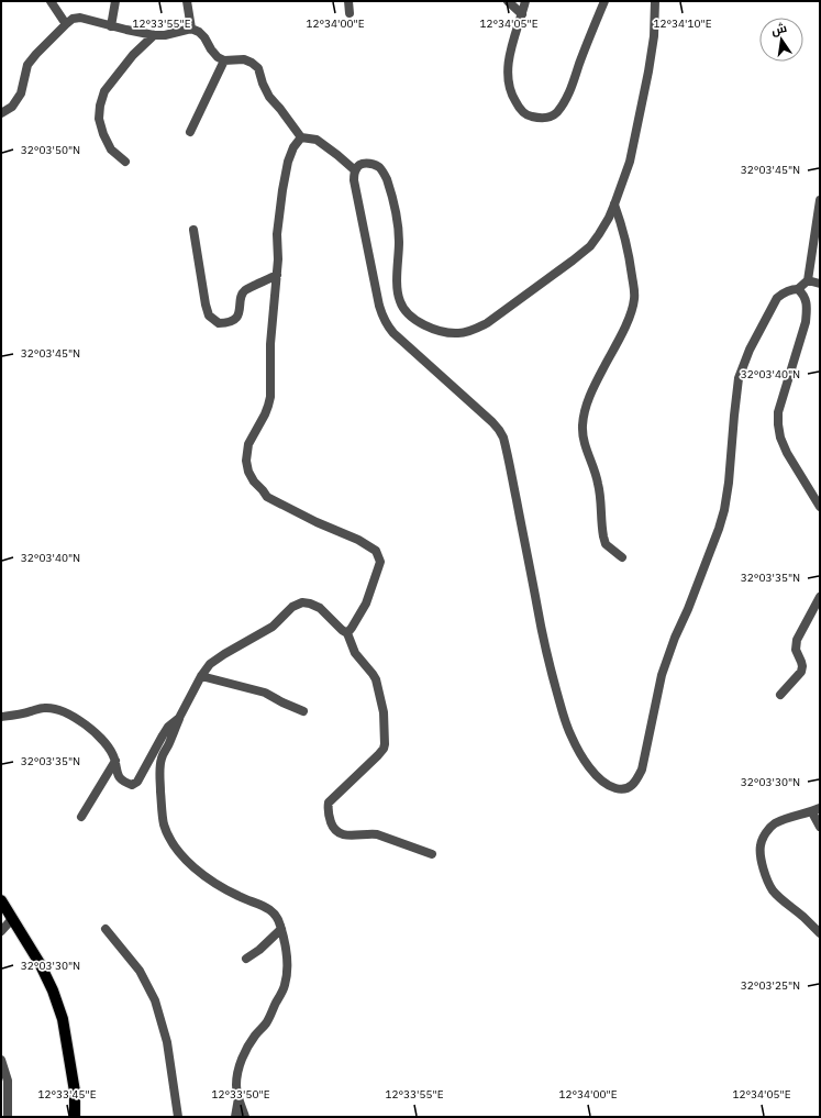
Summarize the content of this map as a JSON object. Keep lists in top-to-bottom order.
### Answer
{
  "north": "top",
  "coordinates": [
    "12°33'55\"E",
    "12°34'00\"E",
    "12°34'05\"E",
    "12°34'10\"E",
    "32°03'50\"N",
    "32°03'45\"N",
    "32°03'40\"N",
    "32°03'35\"N",
    "32°03'30\"N",
    "32°03'25\"N",
    "12°33'45\"E",
    "12°33'50\"E"
  ]
}
